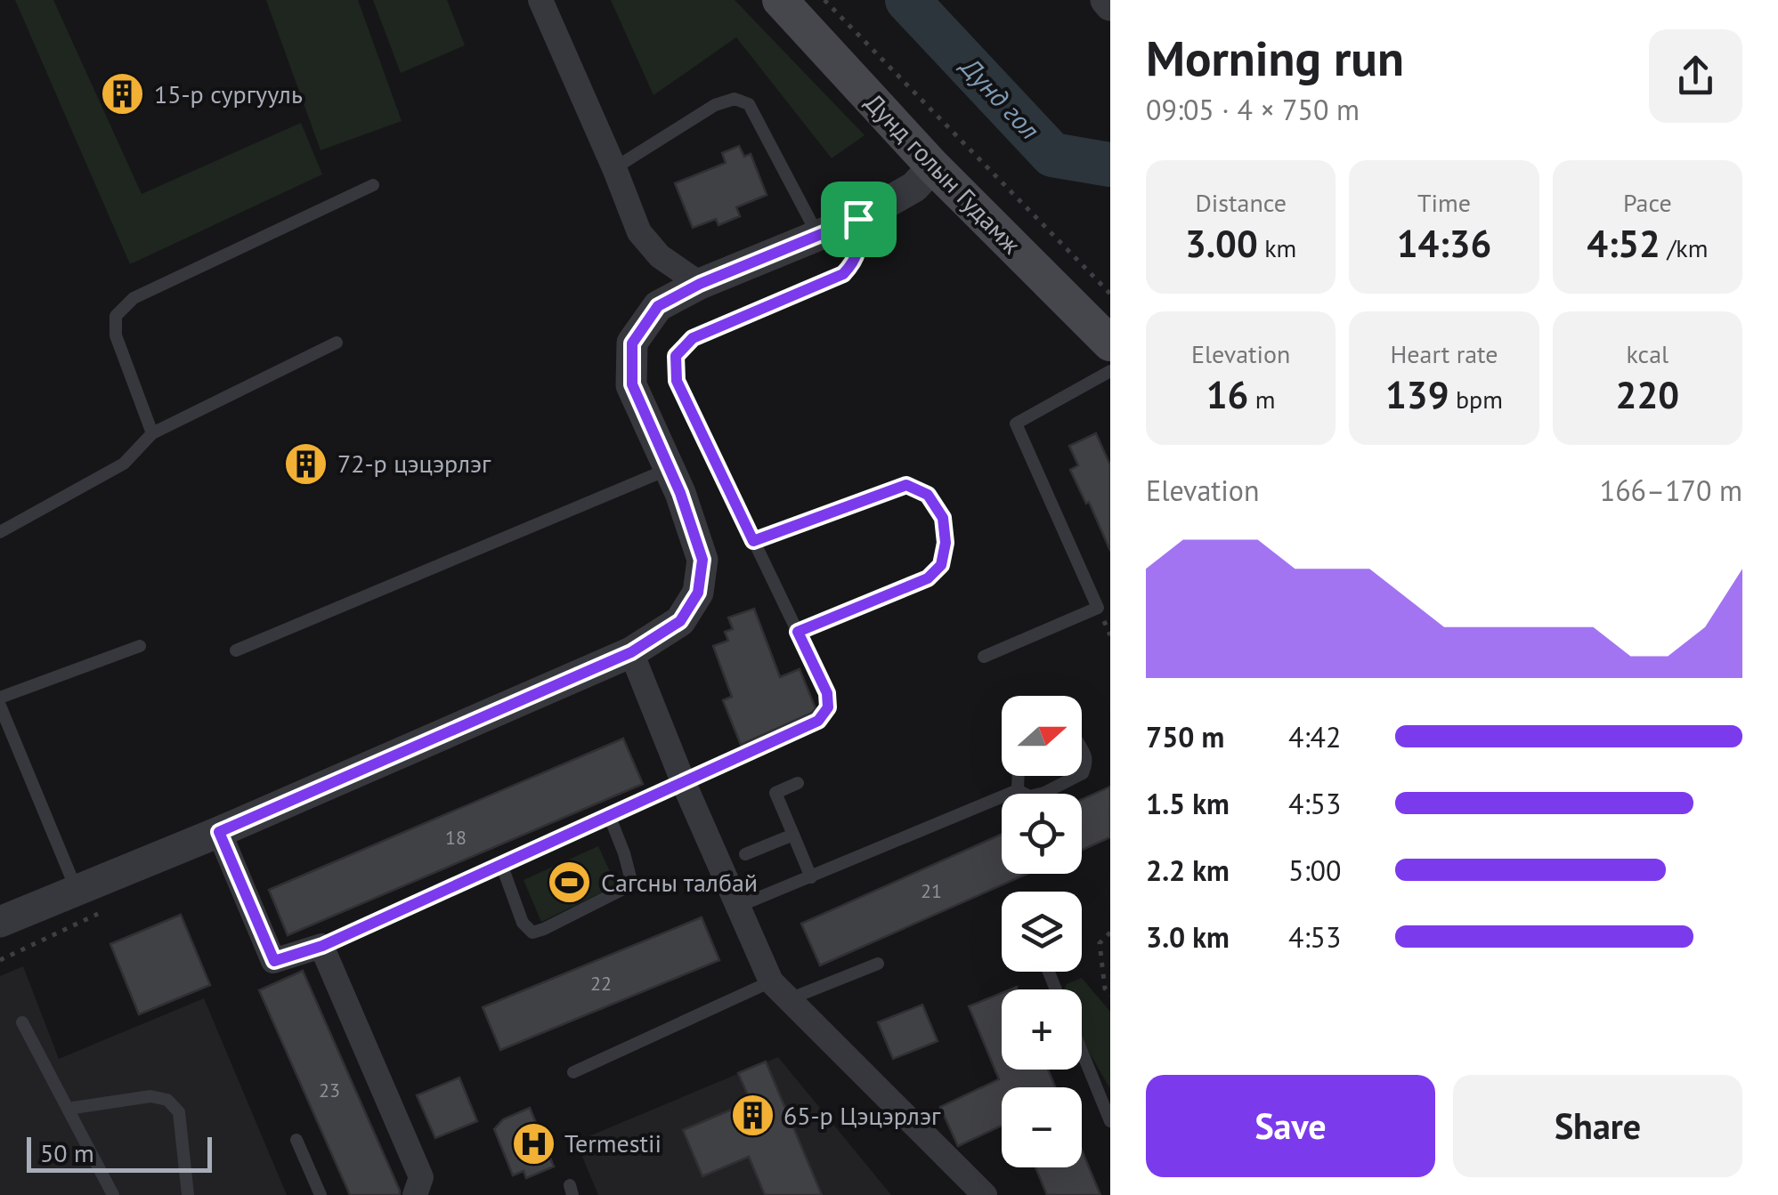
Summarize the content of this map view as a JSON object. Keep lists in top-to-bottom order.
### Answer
{
  "streets": {
    "main road": ["Дунд голын Гудамж"]
  },
  "water": ["Дунд гол"],
  "places": {
    "building": ["15-р сургууль", "72-р цэцэрлэг", "65-р Цэцэрлэг"],
    "sports": ["Сагсны талбай"],
    "hospital": ["Termestii"]
  },
  "house_numbers": [
    "18",
    "21",
    "22",
    "23"
  ],
  "scale_bar": "50 m",
  "north": "right",
  "page": {
    "heading": ["Morning run", "09:05 · 4 × 750 m"],
    "stats": [
      ["Distance", "3.00 km"],
      ["Time", "14:36"],
      ["Pace", "4:52 /km"],
      ["Elevation", "16 m"],
      ["Heart rate", "139 bpm"],
      ["kcal", "220"]
    ],
    "chart": ["Elevation", "166–170 m"],
    "map_buttons": ["+", "−"],
    "list": [
      {
        "name": "750 m",
        "note": "4:42"
      },
      {
        "name": "1.5 km",
        "note": "4:53"
      },
      {
        "name": "2.2 km",
        "note": "5:00"
      },
      {
        "name": "3.0 km",
        "note": "4:53"
      }
    ],
    "buttons": ["Save", "Share"],
    "scale": "50 m"
  }
}
